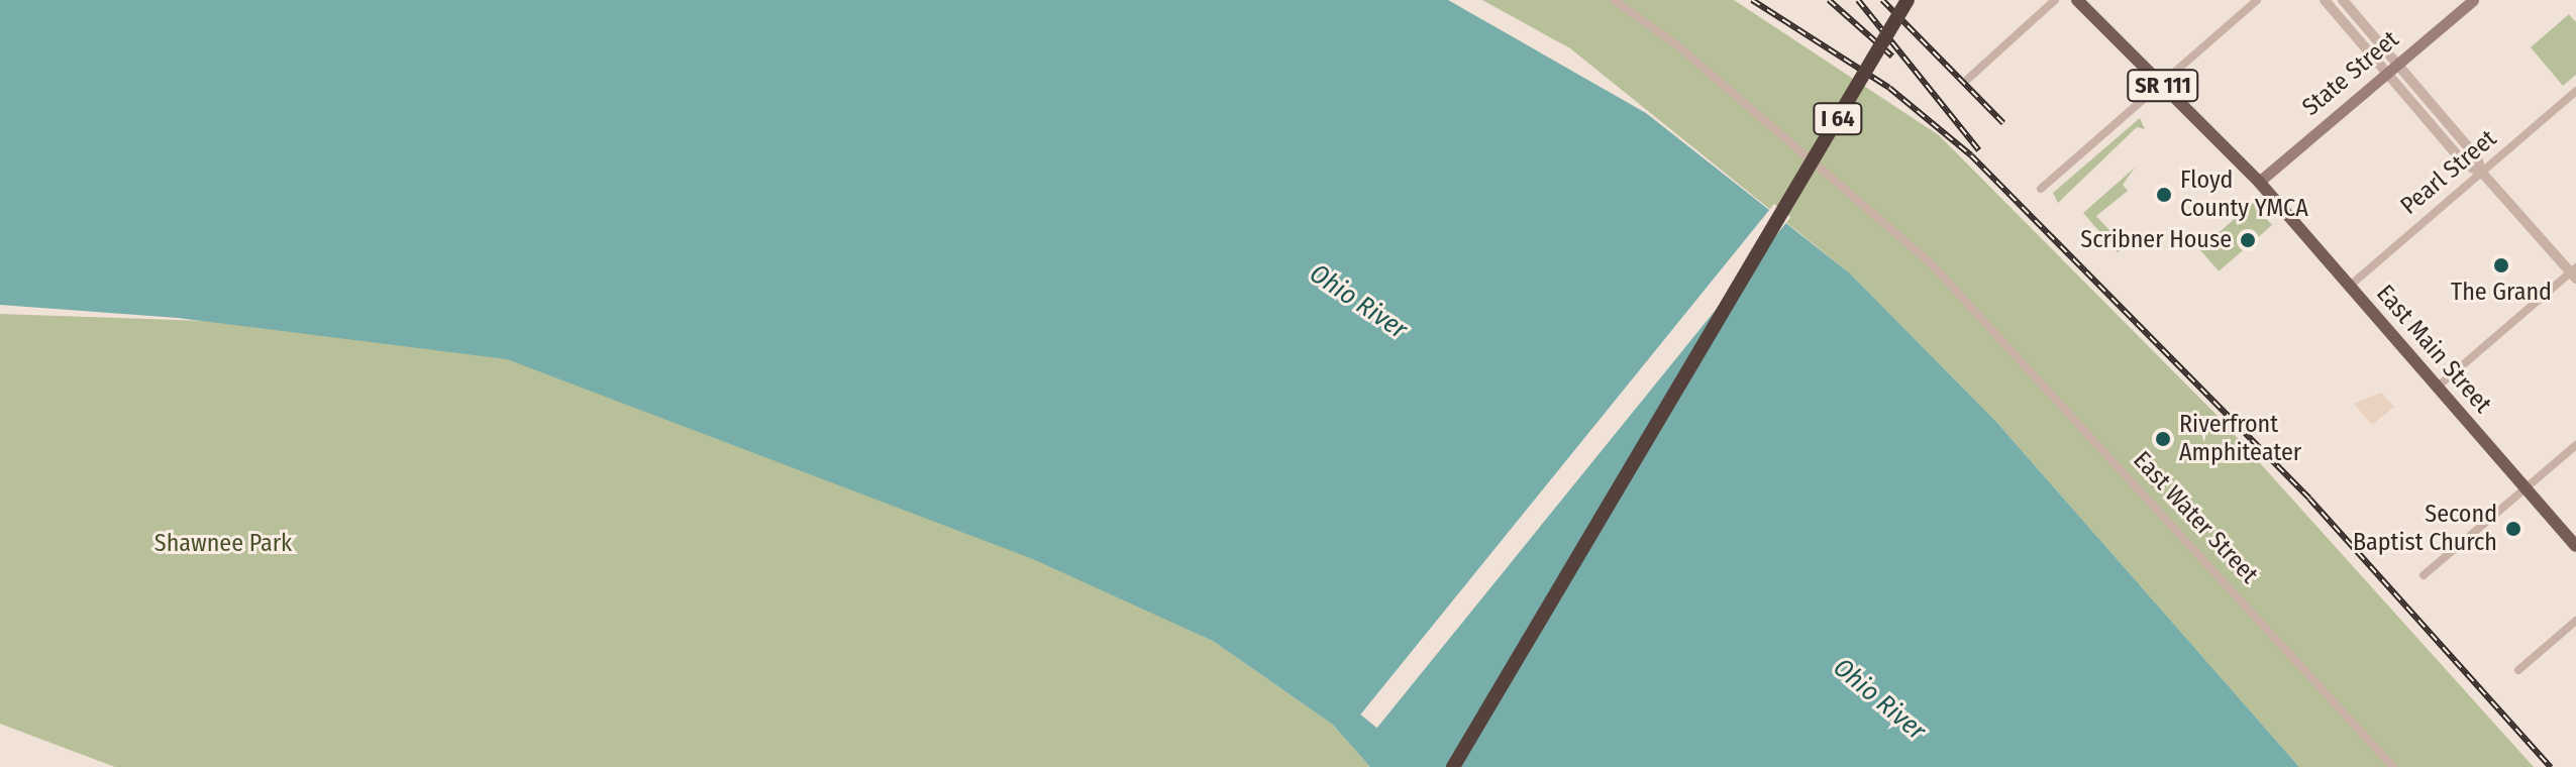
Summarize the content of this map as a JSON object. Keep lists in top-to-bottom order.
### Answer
{
  "streets": {
    "highway": ["I 64"],
    "main road": ["State Street", "SR 111", "East Main Street"],
    "street": ["Pearl Street", "East Water Street"]
  },
  "crossings": [
    ["State Street", "East Main Street"],
    ["SR 111", "East Main Street"],
    ["Pearl Street", "East Main Street"]
  ],
  "water": ["Ohio River"],
  "parks": ["Shawnee Park"],
  "places": [
    "Floyd County YMCA",
    "Scribner House",
    "The Grand",
    "Riverfront Amphiteater",
    "Second Baptist Church"
  ]
}
